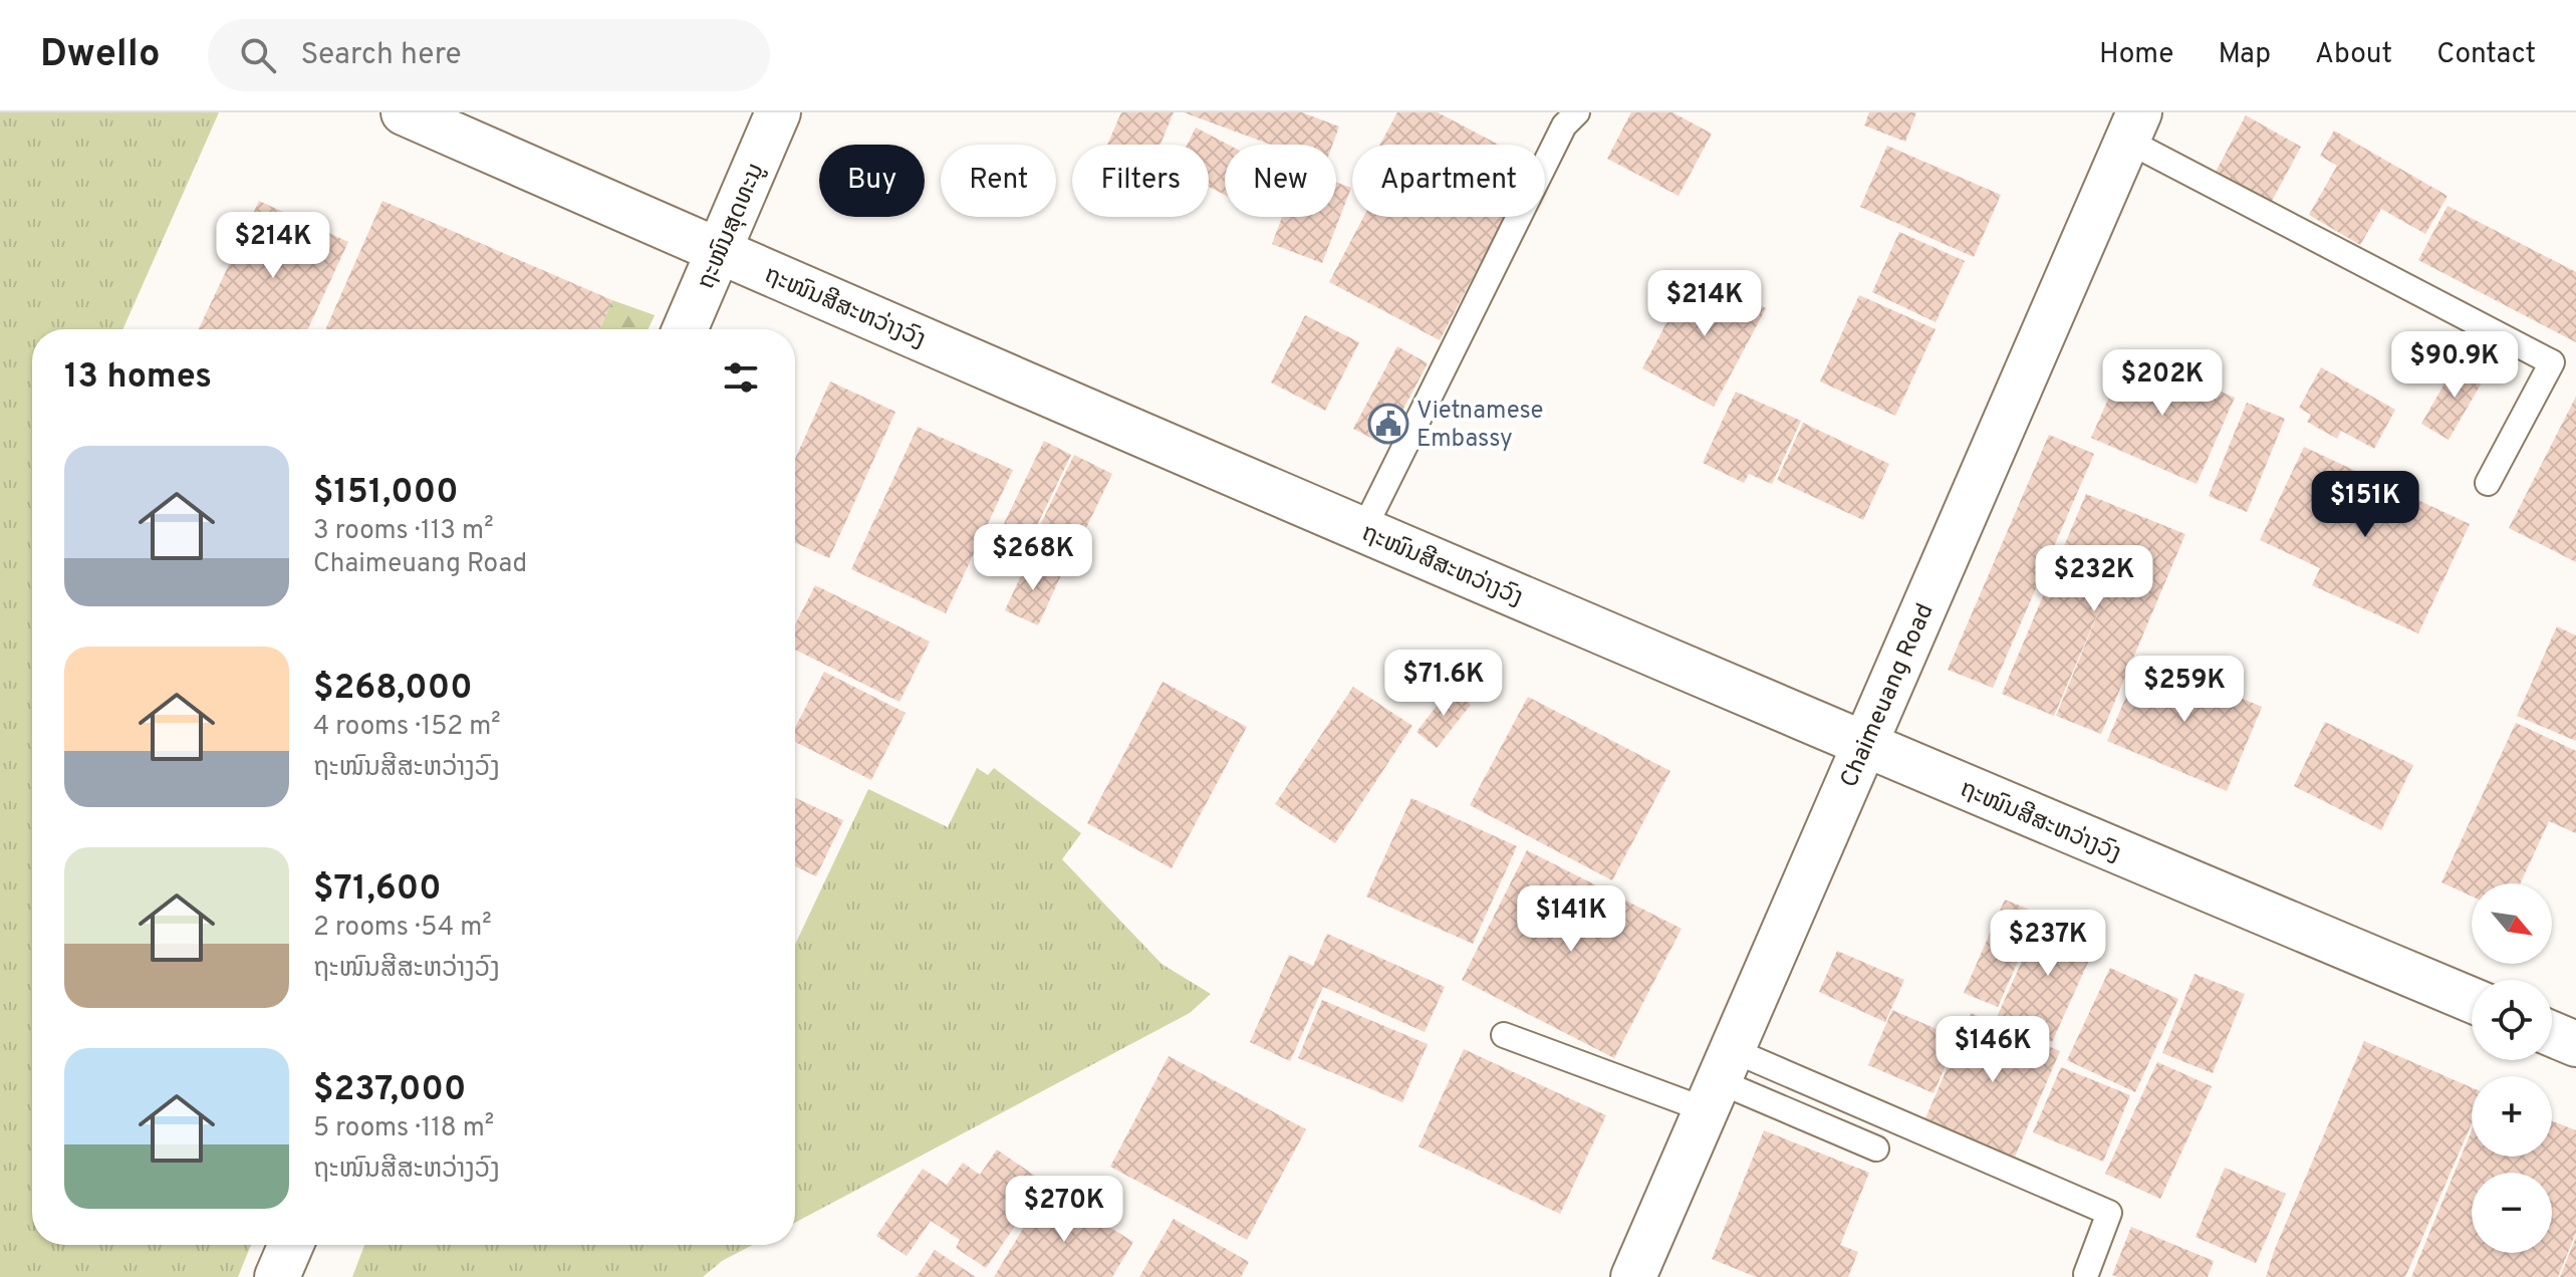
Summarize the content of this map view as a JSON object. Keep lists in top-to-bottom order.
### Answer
{
  "streets": {
    "street": ["ຖະໜົນສຸດທະນູ", "ຖະໜົນສີສະຫວ່າງວົງ", "Chaimeuang Road"]
  },
  "crossings": [
    ["ຖະໜົນສຸດທະນູ", "ຖະໜົນສີສະຫວ່າງວົງ"],
    ["ຖະໜົນສີສະຫວ່າງວົງ", "Chaimeuang Road"]
  ],
  "places": {
    "public building": ["Vietnamese Embassy"]
  },
  "north": "bottom right",
  "page": {
    "header": "Dwello",
    "search": "Search here",
    "nav": [
      "Home",
      "Map",
      "About",
      "Contact"
    ],
    "chip": [
      "Buy",
      "Rent",
      "Filters",
      "New",
      "Apartment"
    ],
    "price": [
      "$214K",
      "$214K",
      "$90.9K",
      "$202K",
      "$151K",
      "$268K",
      "$232K",
      "$71.6K",
      "$259K",
      "$141K",
      "$237K",
      "$146K",
      "$270K"
    ],
    "heading": "13 homes",
    "list": [
      {
        "name": "$151,000",
        "note": "3 rooms · 113 m² · Chaimeuang Road"
      },
      {
        "name": "$268,000",
        "note": "4 rooms · 152 m² · ຖະໜົນສີສະຫວ່າງວົງ"
      },
      {
        "name": "$71,600",
        "note": "2 rooms · 54 m² · ຖະໜົນສີສະຫວ່າງວົງ"
      },
      {
        "name": "$237,000",
        "note": "5 rooms · 118 m² · ຖະໜົນສີສະຫວ່າງວົງ"
      }
    ],
    "map_buttons": ["+", "−"]
  }
}
